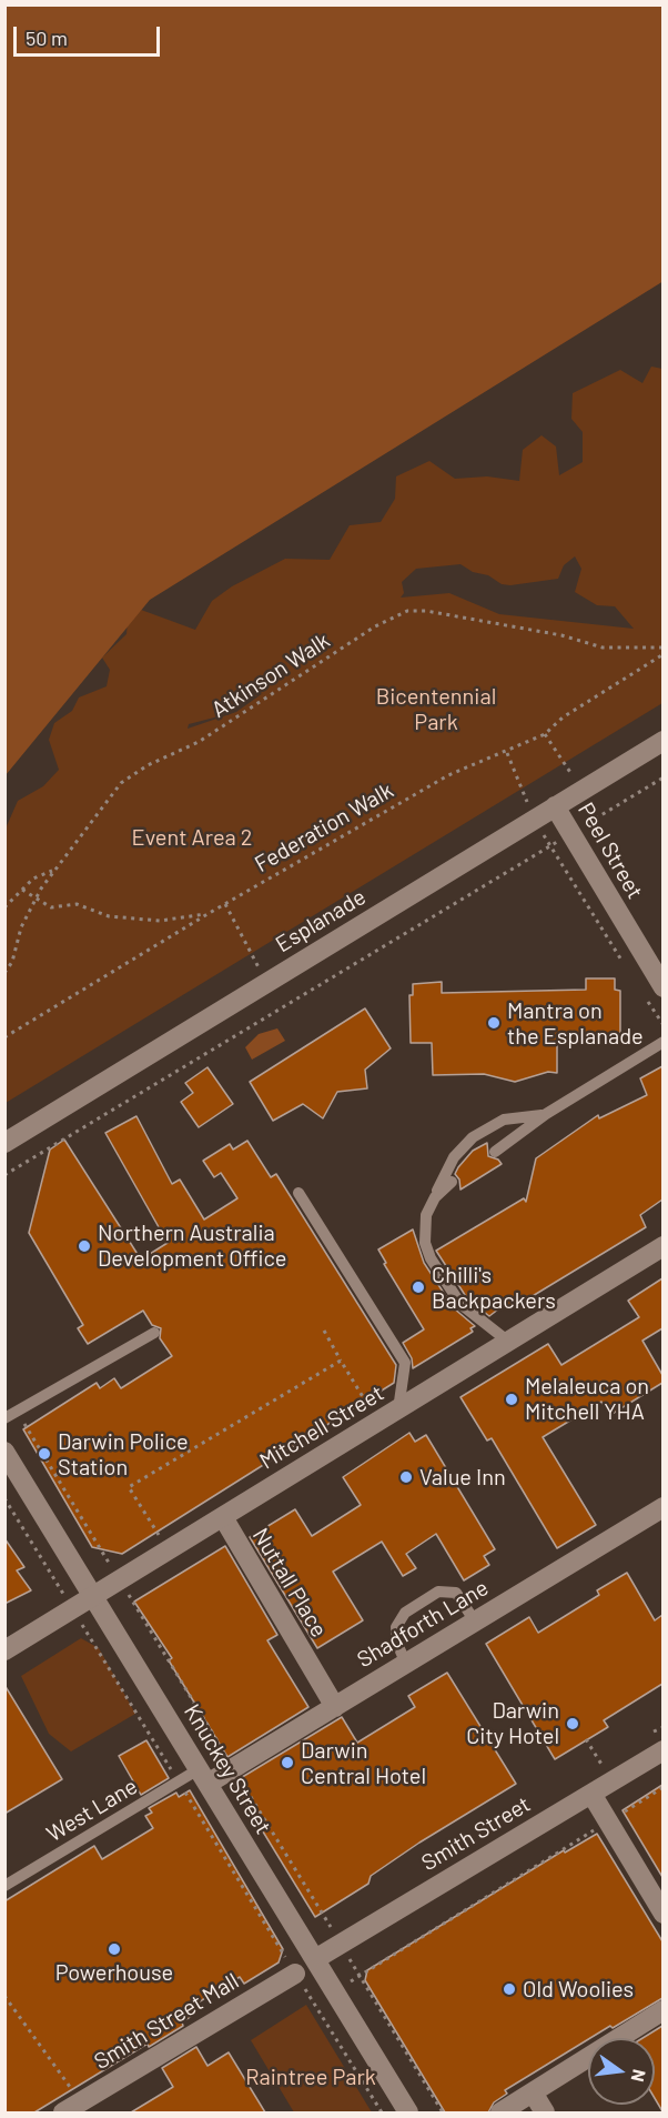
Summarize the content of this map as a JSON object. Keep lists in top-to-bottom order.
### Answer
{
  "streets": {
    "street": [
      "Peel Street",
      "Esplanade",
      "Mitchell Street",
      "Nuttall Place",
      "Shadforth Lane",
      "Knuckey Street",
      "Smith Street",
      "Smith Street Mall"
    ],
    "lane": ["West Lane"],
    "path": ["Atkinson Walk", "Federation Walk"]
  },
  "crossings": [
    ["Peel Street", "Esplanade"],
    ["Mitchell Street", "Nuttall Place"],
    ["Mitchell Street", "Knuckey Street"],
    ["Nuttall Place", "Shadforth Lane"],
    ["Shadforth Lane", "Knuckey Street"],
    ["Shadforth Lane", "West Lane"],
    ["Knuckey Street", "West Lane"],
    ["Knuckey Street", "Smith Street"]
  ],
  "parks": ["Bicentennial Park", "Event Area 2", "Raintree Park"],
  "places": [
    "Mantra on the Esplanade",
    "Northern Australia Development Office",
    "Chilli's Backpackers",
    "Melaleuca on Mitchell YHA",
    "Darwin Police Station",
    "Value Inn",
    "Darwin City Hotel",
    "Darwin Central Hotel",
    "Powerhouse",
    "Old Woolies"
  ],
  "scale_bar": "50 m",
  "north": "right"
}
